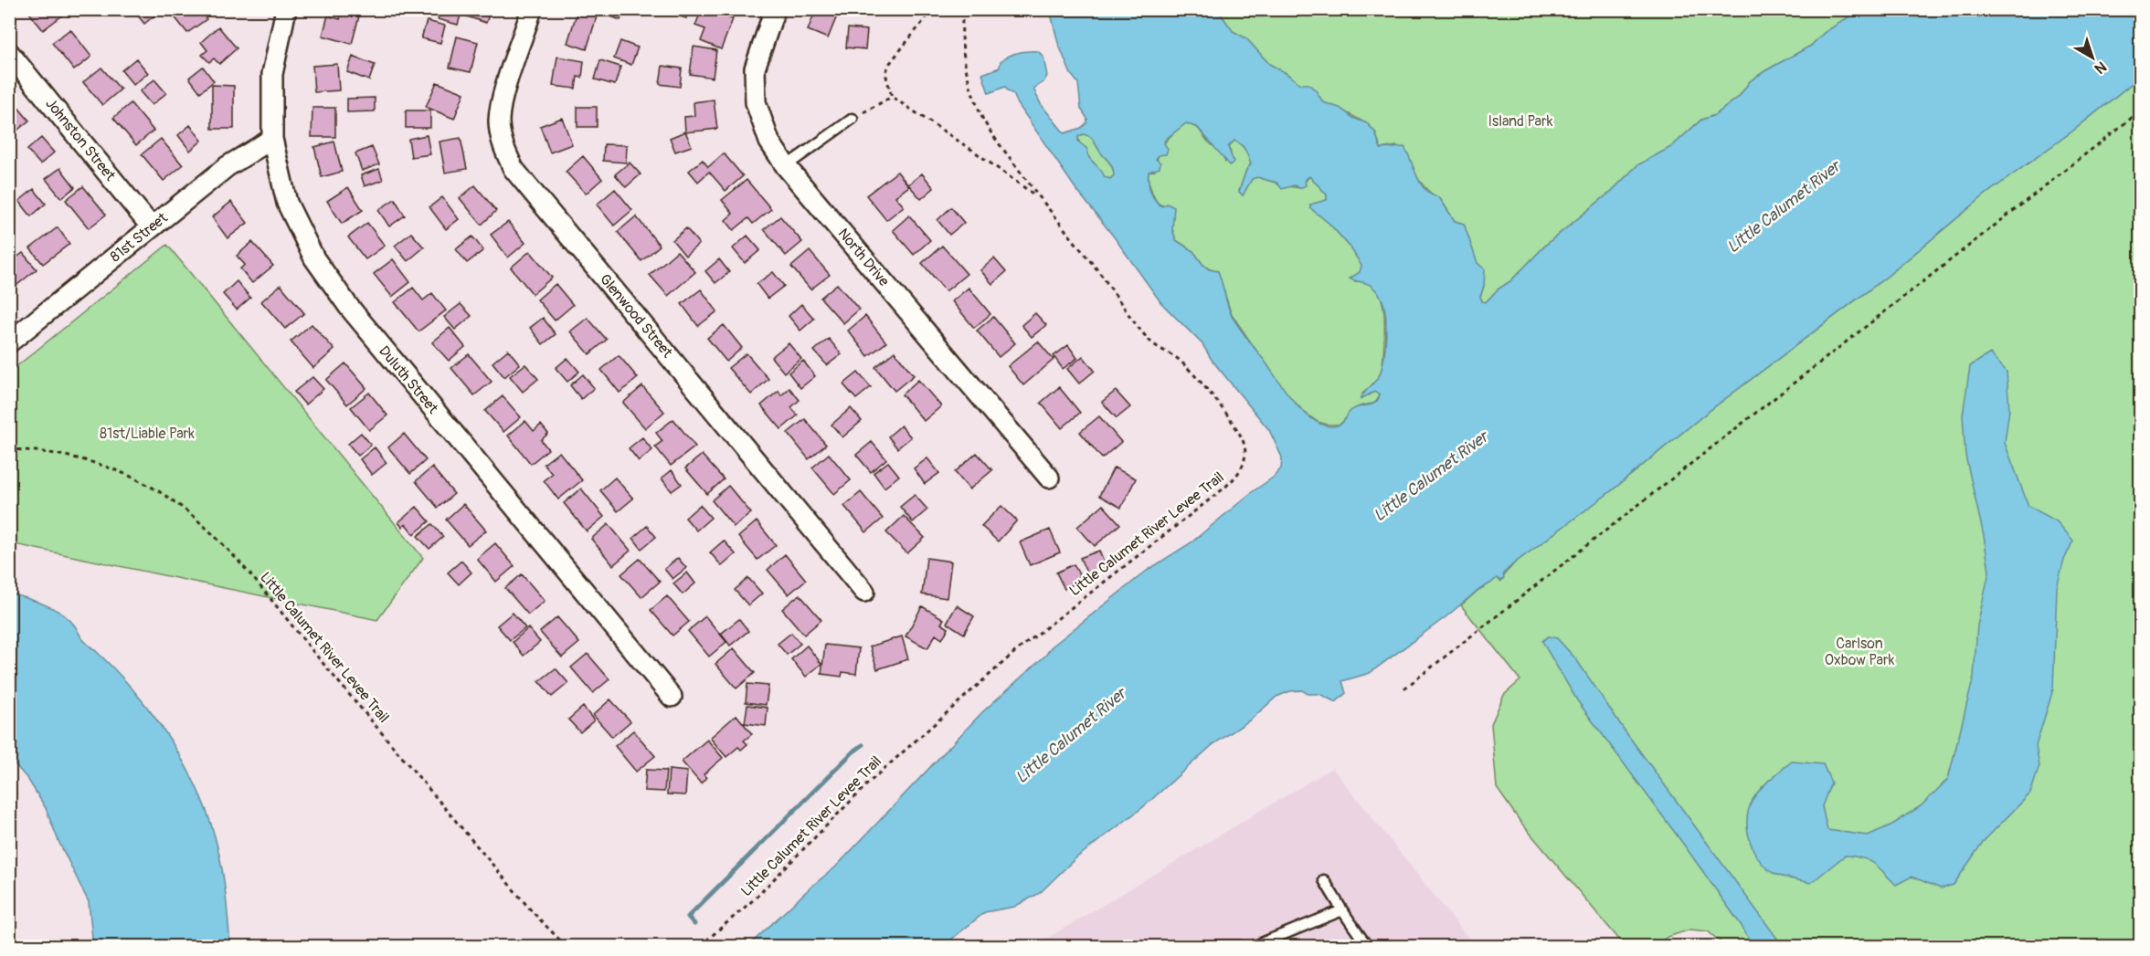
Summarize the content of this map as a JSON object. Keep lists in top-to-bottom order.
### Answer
{
  "streets": {
    "street": [
      "Johnston Street",
      "81st Street",
      "North Drive",
      "Glenwood Street",
      "Duluth Street"
    ],
    "path": ["Little Calumet River Levee Trail"]
  },
  "crossings": [
    ["Johnston Street", "81st Street"],
    ["81st Street", "Duluth Street"]
  ],
  "water": ["Little Calumet River"],
  "parks": ["Island Park", "81st/Liable Park", "Carlson Oxbow Park"],
  "north": "bottom right"
}
